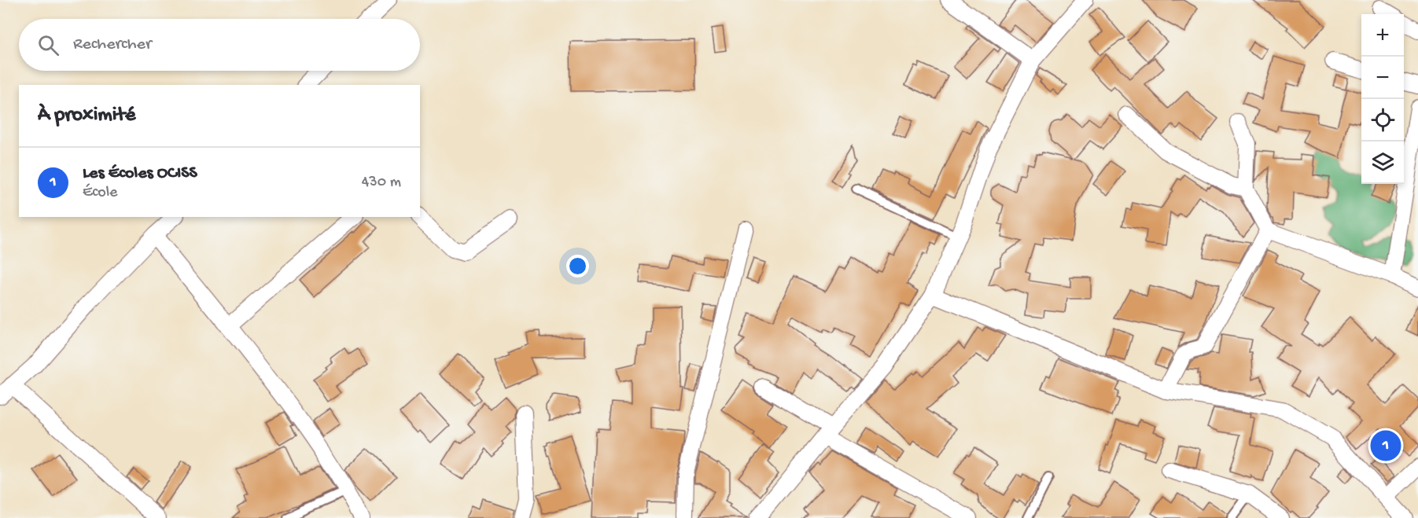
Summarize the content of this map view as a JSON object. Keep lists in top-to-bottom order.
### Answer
{
  "page": {
    "map_buttons": ["+", "−"],
    "search": "Rechercher",
    "heading": "À proximité",
    "list": [
      {
        "mark": "1",
        "name": "Les Écoles OCISS",
        "note": "École",
        "value": "430 m"
      }
    ],
    "pins": "1"
  }
}
